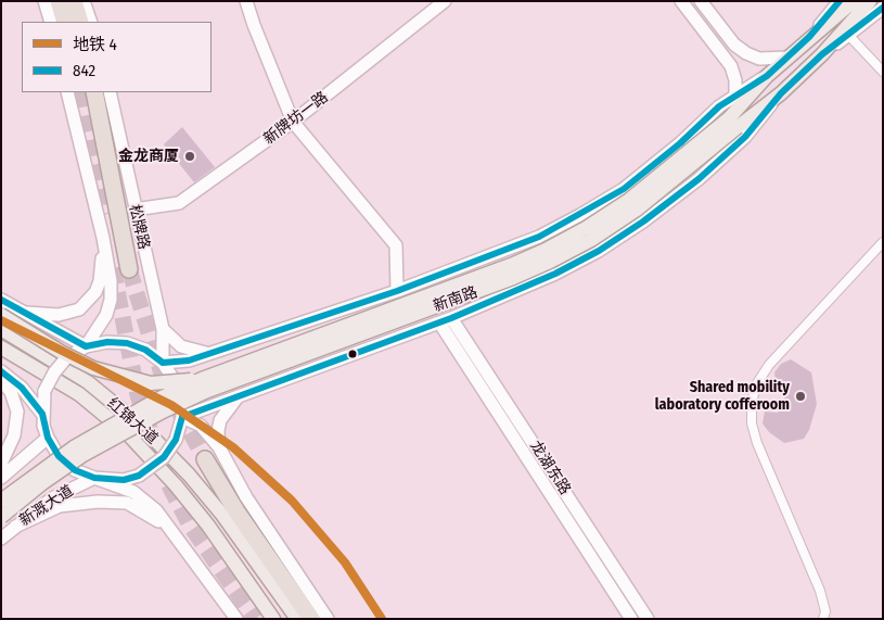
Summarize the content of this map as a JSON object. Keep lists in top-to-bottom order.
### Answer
{
  "streets": {
    "highway": ["松牌路"],
    "main road": ["新南路", "红锦大道", "新溉大道"],
    "street": ["新牌坊一路", "龙湖东路"]
  },
  "crossings": [
    ["新牌坊一路", "松牌路"],
    ["松牌路", "新南路"],
    ["松牌路", "新溉大道"],
    ["新南路", "龙湖东路"],
    ["新南路", "新溉大道"]
  ],
  "places": ["金龙商厦", "Shared mobility laboratory cofferoom"],
  "lines": ["transit line 842", "metro line 4"],
  "legend": ["地铁 4", "842"]
}
